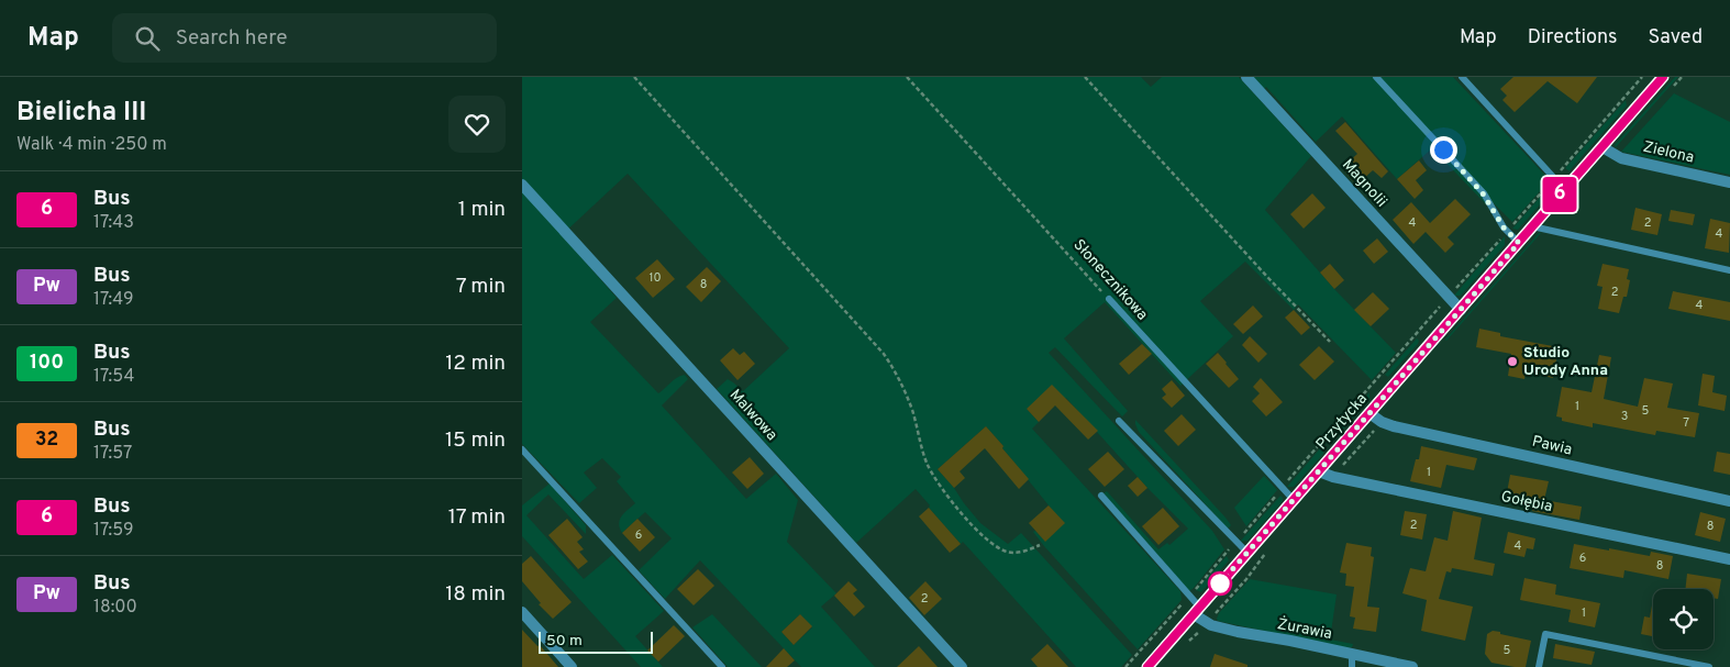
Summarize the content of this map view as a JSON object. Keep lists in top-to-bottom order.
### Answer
{
  "streets": {
    "main road": ["Przytycka"],
    "street": [
      "Zielona",
      "Magnolii",
      "Malwowa",
      "Pawia",
      "Gołębia",
      "Żurawia"
    ],
    "lane": ["Słonecznikowa"]
  },
  "crossings": [
    ["Zielona", "Przytycka"],
    ["Magnolii", "Przytycka"],
    ["Słonecznikowa", "Przytycka"],
    ["Przytycka", "Pawia"],
    ["Przytycka", "Gołębia"],
    ["Przytycka", "Żurawia"]
  ],
  "places": ["Studio Urody Anna"],
  "lines": ["bus line 6"],
  "house_numbers": [
    "4",
    "2",
    "4",
    "10",
    "8",
    "2",
    "4",
    "1",
    "5",
    "3",
    "7",
    "1",
    "2",
    "8",
    "6",
    "4",
    "6",
    "8",
    "2",
    "1",
    "5"
  ],
  "scale_bar": "50 m",
  "page": {
    "header": "Map",
    "search": "Search here",
    "nav": ["Map", "Directions", "Saved"],
    "heading": ["Bielicha III", "Walk · 4 min · 250 m"],
    "on_map": "6",
    "list": [
      {
        "mark": "6",
        "name": "Bus",
        "note": "17:43",
        "value": "1 min"
      },
      {
        "mark": "Pw",
        "name": "Bus",
        "note": "17:49",
        "value": "7 min"
      },
      {
        "mark": "100",
        "name": "Bus",
        "note": "17:54",
        "value": "12 min"
      },
      {
        "mark": "32",
        "name": "Bus",
        "note": "17:57",
        "value": "15 min"
      },
      {
        "mark": "6",
        "name": "Bus",
        "note": "17:59",
        "value": "17 min"
      },
      {
        "mark": "Pw",
        "name": "Bus",
        "note": "18:00",
        "value": "18 min"
      }
    ],
    "scale": "50 m"
  }
}
